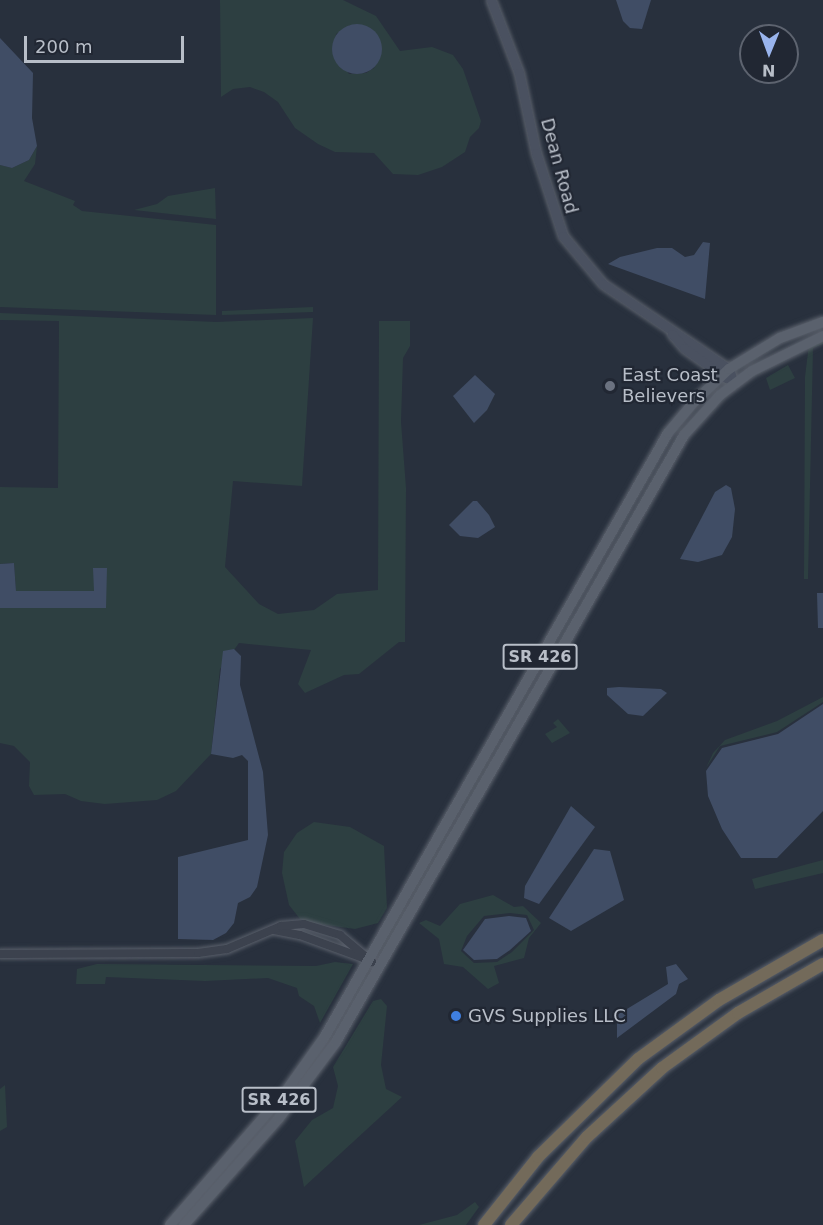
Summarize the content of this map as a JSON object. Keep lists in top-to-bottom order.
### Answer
{
  "streets": {
    "main road": ["Dean Road", "SR 426"]
  },
  "crossings": [
    ["Dean Road", "SR 426"]
  ],
  "places": ["East Coast Believers", "GVS Supplies LLC"],
  "scale_bar": "200 m",
  "north": "bottom"
}
